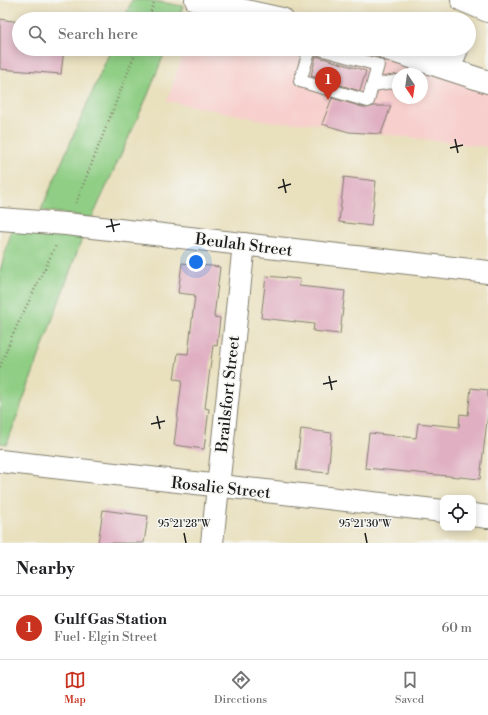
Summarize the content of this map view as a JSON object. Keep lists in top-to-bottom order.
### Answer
{
  "streets": {
    "street": ["Beulah Street", "Brailsfort Street", "Rosalie Street"]
  },
  "crossings": [
    ["Beulah Street", "Brailsfort Street"],
    ["Brailsfort Street", "Rosalie Street"]
  ],
  "north": "bottom",
  "page": {
    "search": "Search here",
    "pins": "1",
    "heading": "Nearby",
    "list": [
      {
        "mark": "1",
        "name": "Gulf Gas Station",
        "note": "Fuel · Elgin Street",
        "value": "60 m"
      }
    ],
    "nav": ["Map", "Directions", "Saved"]
  },
  "coordinates": ["95°21'28\"W", "95°21'30\"W"]
}
